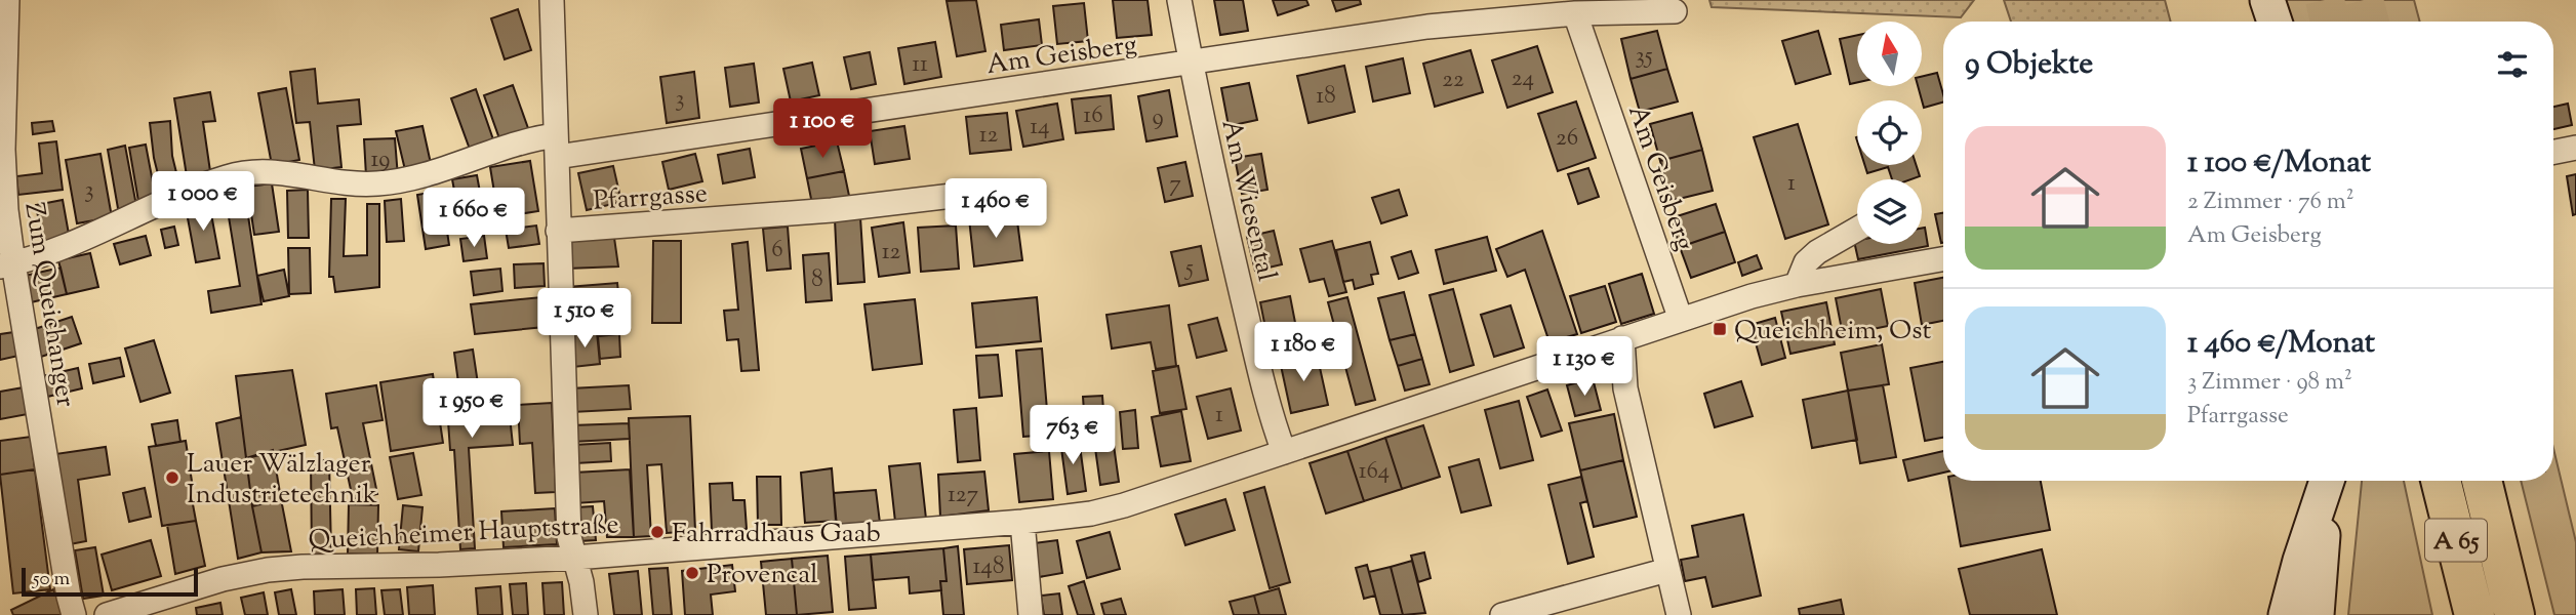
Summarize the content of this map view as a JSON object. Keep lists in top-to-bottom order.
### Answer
{
  "streets": {
    "highway": ["A 65"],
    "street": [
      "Am Geisberg",
      "Pfarrgasse",
      "Am Wiesental",
      "Zum Queichanger",
      "Queichheimer Hauptstraße"
    ]
  },
  "crossings": [
    ["Am Geisberg", "Am Wiesental"],
    ["Am Geisberg", "Zum Queichanger"],
    ["Am Geisberg", "Queichheimer Hauptstraße"],
    ["Am Wiesental", "Queichheimer Hauptstraße"]
  ],
  "places": {
    "transit": ["Queichheim, Ost"],
    "other": ["Lauer Wälzlager Industrietechnik", "Fahrradhaus Gaab", "Provencal"]
  },
  "house_numbers": [
    "35",
    "11",
    "24",
    "22",
    "18",
    "3",
    "16",
    "9",
    "14",
    "12",
    "26",
    "19",
    "1",
    "7",
    "3",
    "6",
    "12",
    "5",
    "8",
    "1",
    "164",
    "127",
    "148"
  ],
  "scale_bar": "50 m",
  "north": "top",
  "page": {
    "heading": "9 Objekte",
    "price": [
      "1 100 €",
      "1 000 €",
      "1 460 €",
      "1 660 €",
      "1 510 €",
      "1 180 €",
      "1 130 €",
      "1 950 €",
      "763 €"
    ],
    "list": [
      {
        "name": "1 100 €/Monat",
        "note": "2 Zimmer · 76 m² · Am Geisberg"
      },
      {
        "name": "1 460 €/Monat",
        "note": "3 Zimmer · 98 m² · Pfarrgasse"
      }
    ],
    "scale": "50 m"
  }
}
